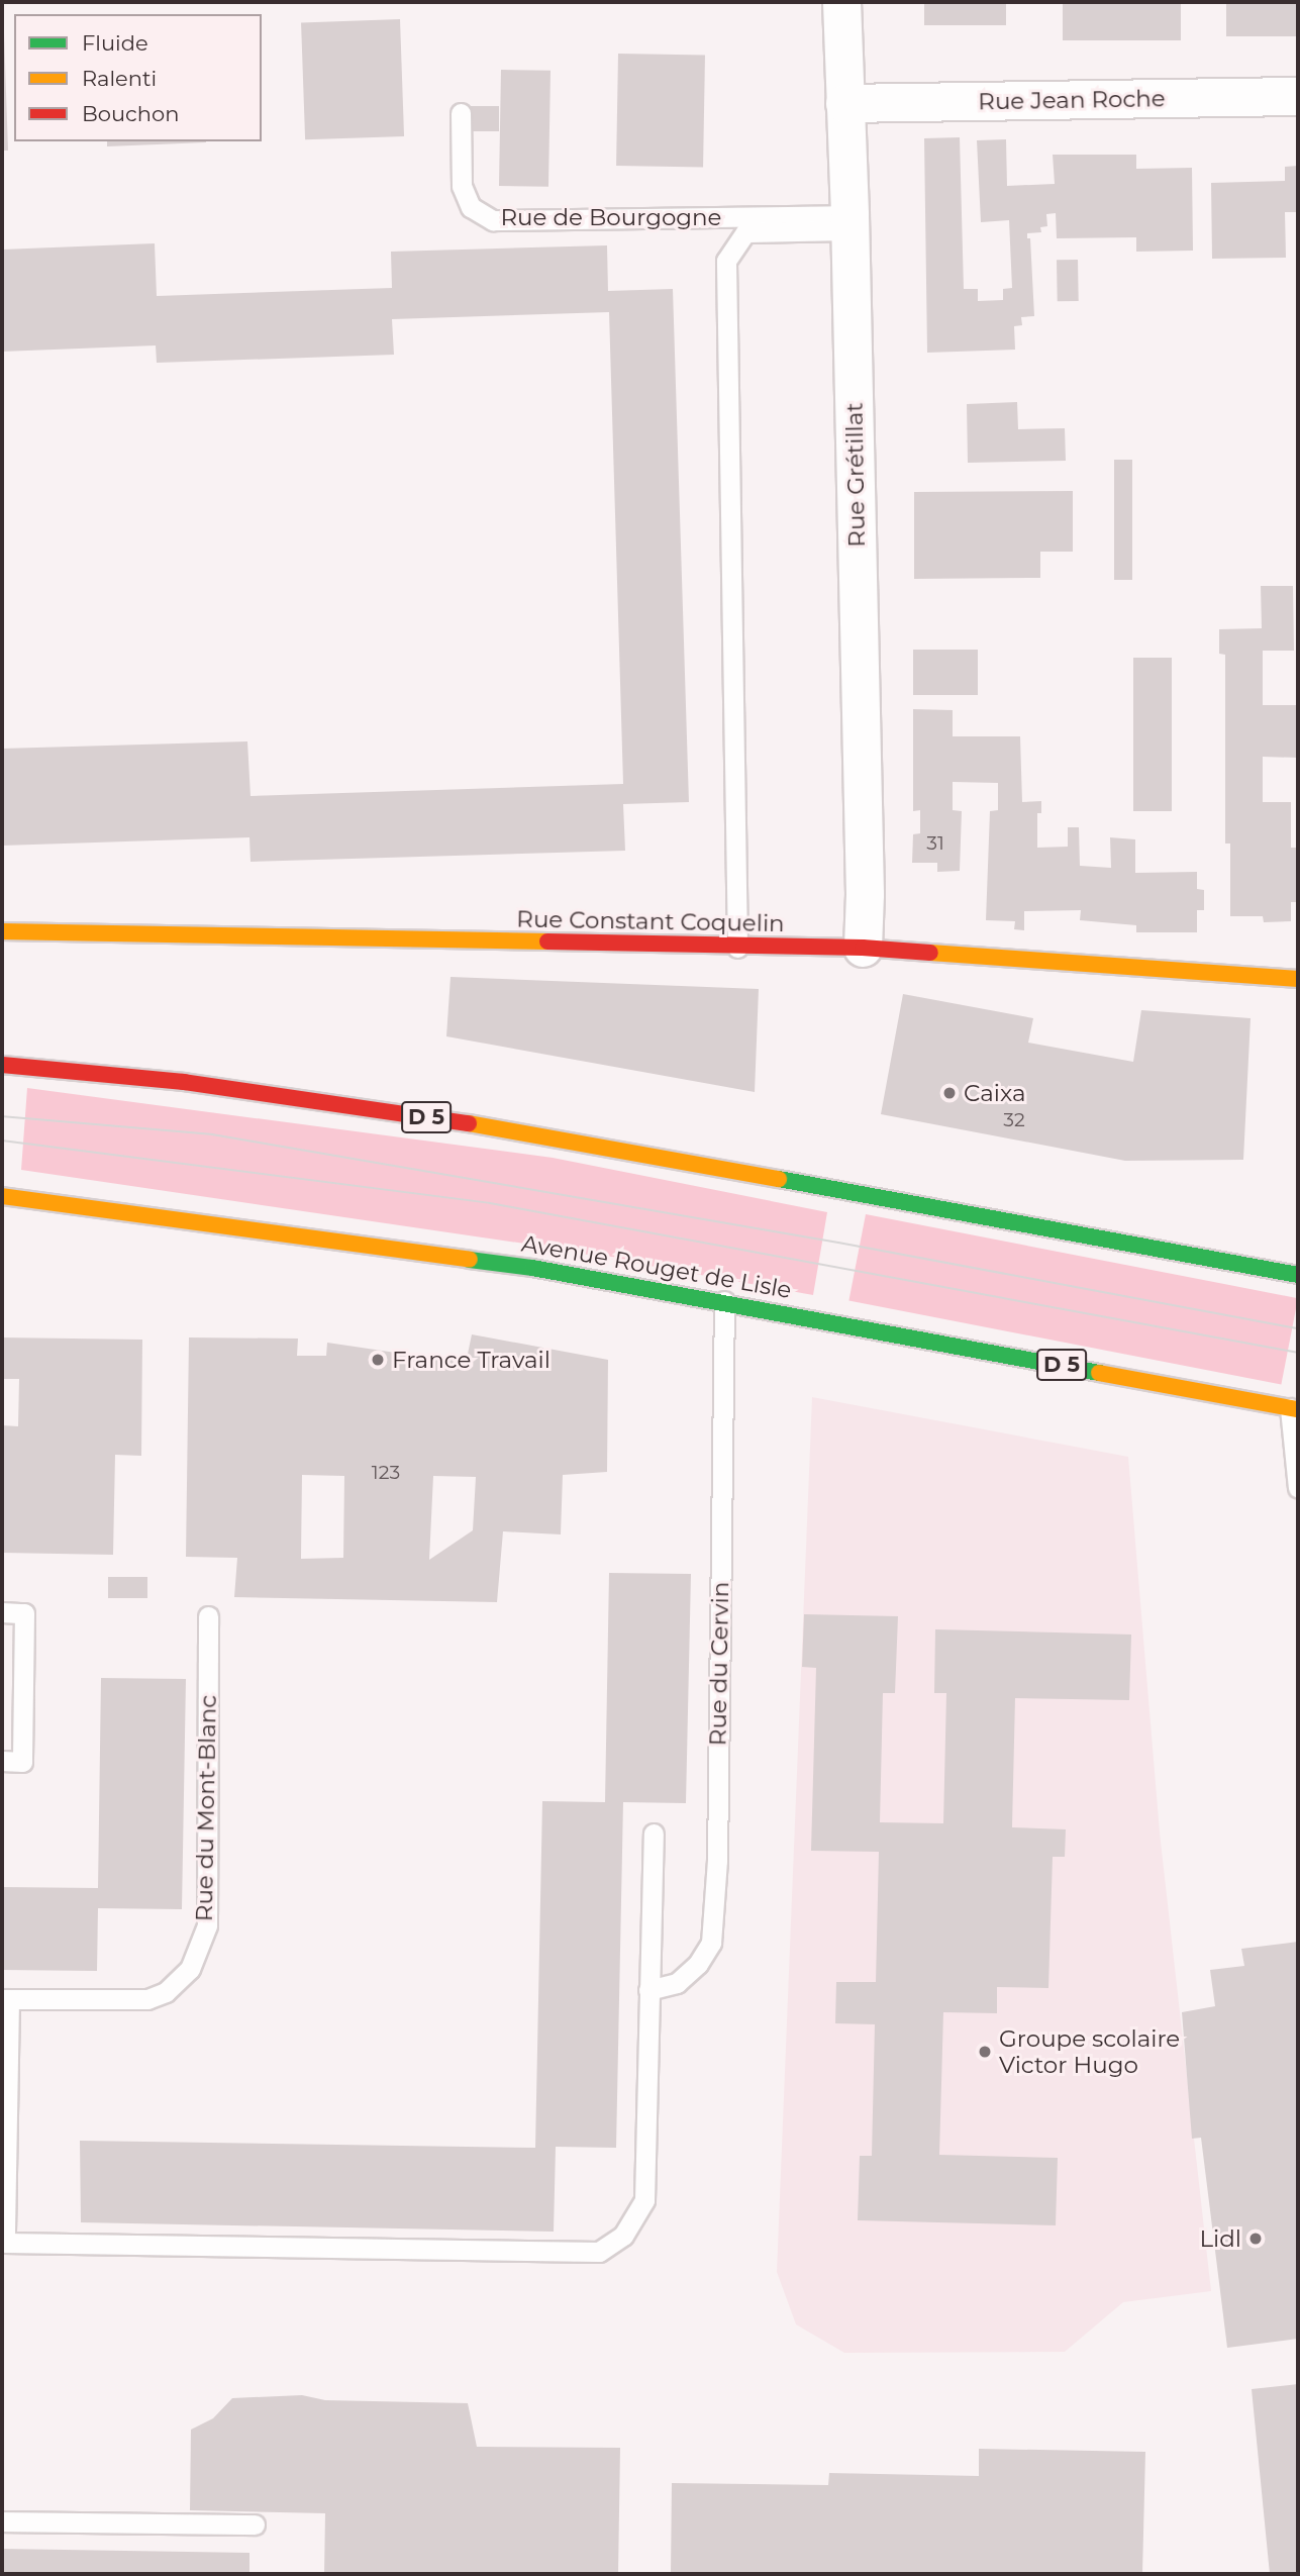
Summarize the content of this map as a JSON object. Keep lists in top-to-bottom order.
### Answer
{
  "streets": {
    "main road": ["Rue Constant Coquelin", "D 5", "Avenue Rouget de Lisle"],
    "street": ["Rue Jean Roche", "Rue Grétillat"],
    "lane": ["Rue de Bourgogne", "Rue du Cervin", "Rue du Mont-Blanc"]
  },
  "crossings": [
    ["Rue Jean Roche", "Rue Grétillat"],
    ["Rue de Bourgogne", "Rue Grétillat"],
    ["Rue Grétillat", "Rue Constant Coquelin"],
    ["Avenue Rouget de Lisle", "Rue du Cervin"]
  ],
  "places": [
    "Caixa",
    "France Travail",
    "Groupe scolaire Victor Hugo",
    "Lidl"
  ],
  "house_numbers": ["31", "32", "123"],
  "legend": ["Fluide", "Ralenti", "Bouchon"]
}
